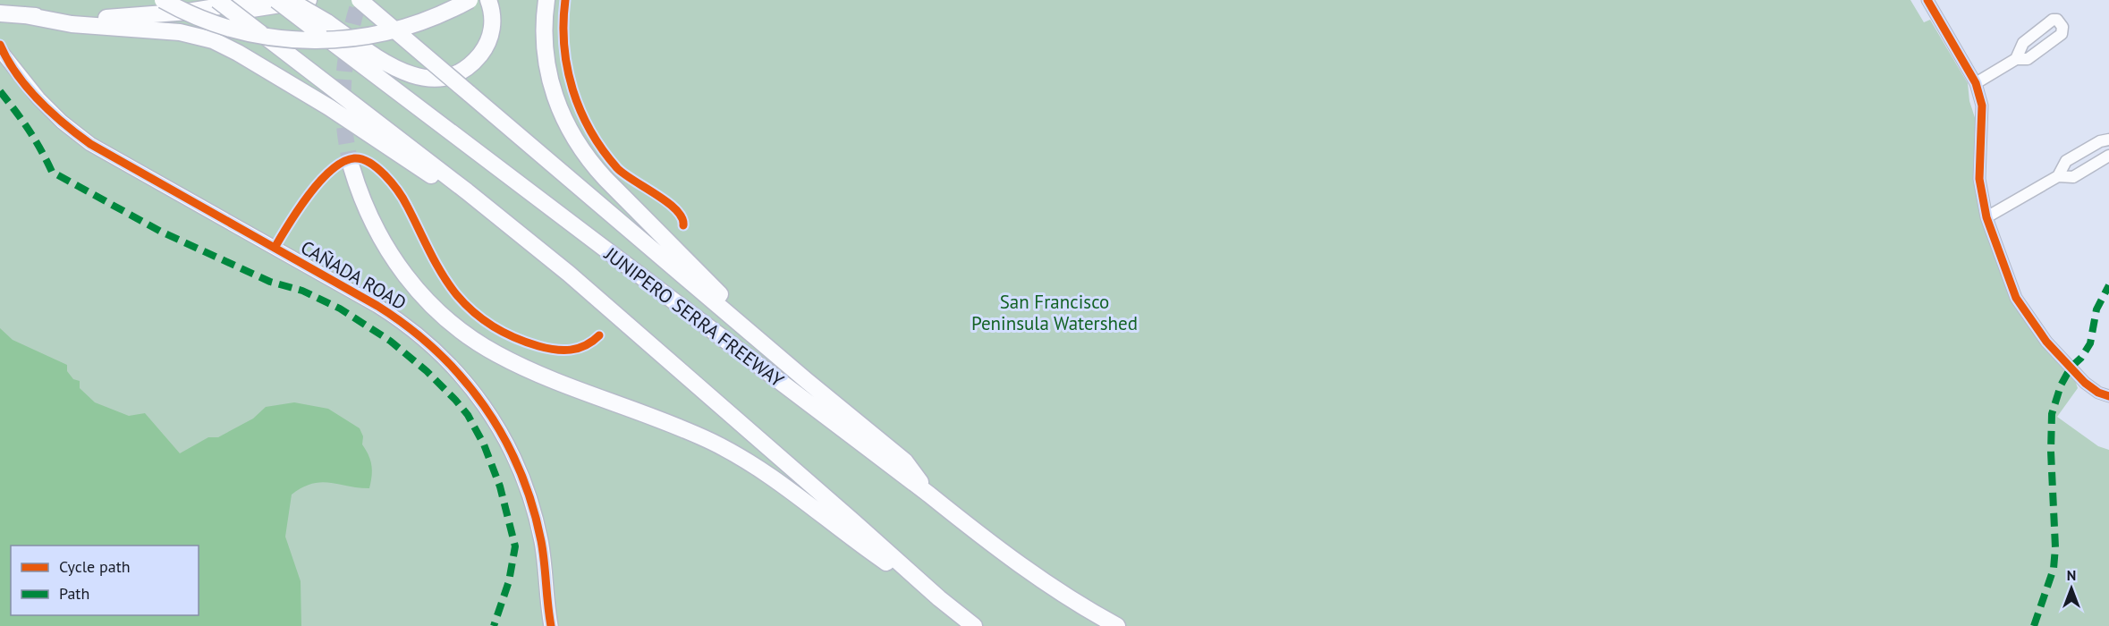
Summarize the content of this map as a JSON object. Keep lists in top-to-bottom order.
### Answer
{
  "streets": {
    "highway": ["JUNIPERO SERRA FREEWAY"],
    "main road": ["CAÑADA ROAD"]
  },
  "parks": ["San Francisco Peninsula Watershed"],
  "legend": ["Cycle path", "Path"],
  "north": "top"
}
